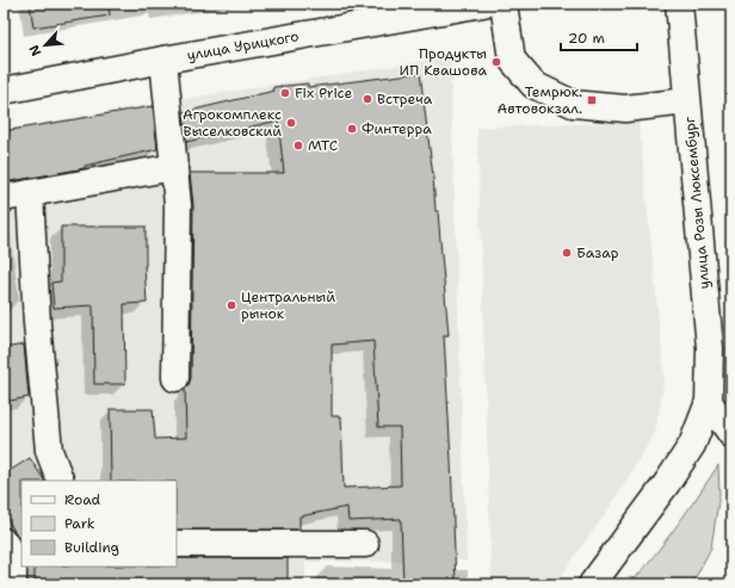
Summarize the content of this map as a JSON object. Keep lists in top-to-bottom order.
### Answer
{
  "streets": {
    "main road": ["улица Урицкого", "улица Розы Люксембург"]
  },
  "places": {
    "other": [
      "Продукты ИП Квашова",
      "Fix Price",
      "Встреча",
      "Агрокомплекс Выселковский",
      "Финтерра",
      "МТС",
      "Базар",
      "Центральный рынок"
    ],
    "transit": ["Темрюк. Автовокзал."]
  },
  "legend": ["Road", "Park", "Building"],
  "scale_bar": "20 m",
  "north": "bottom left"
}
